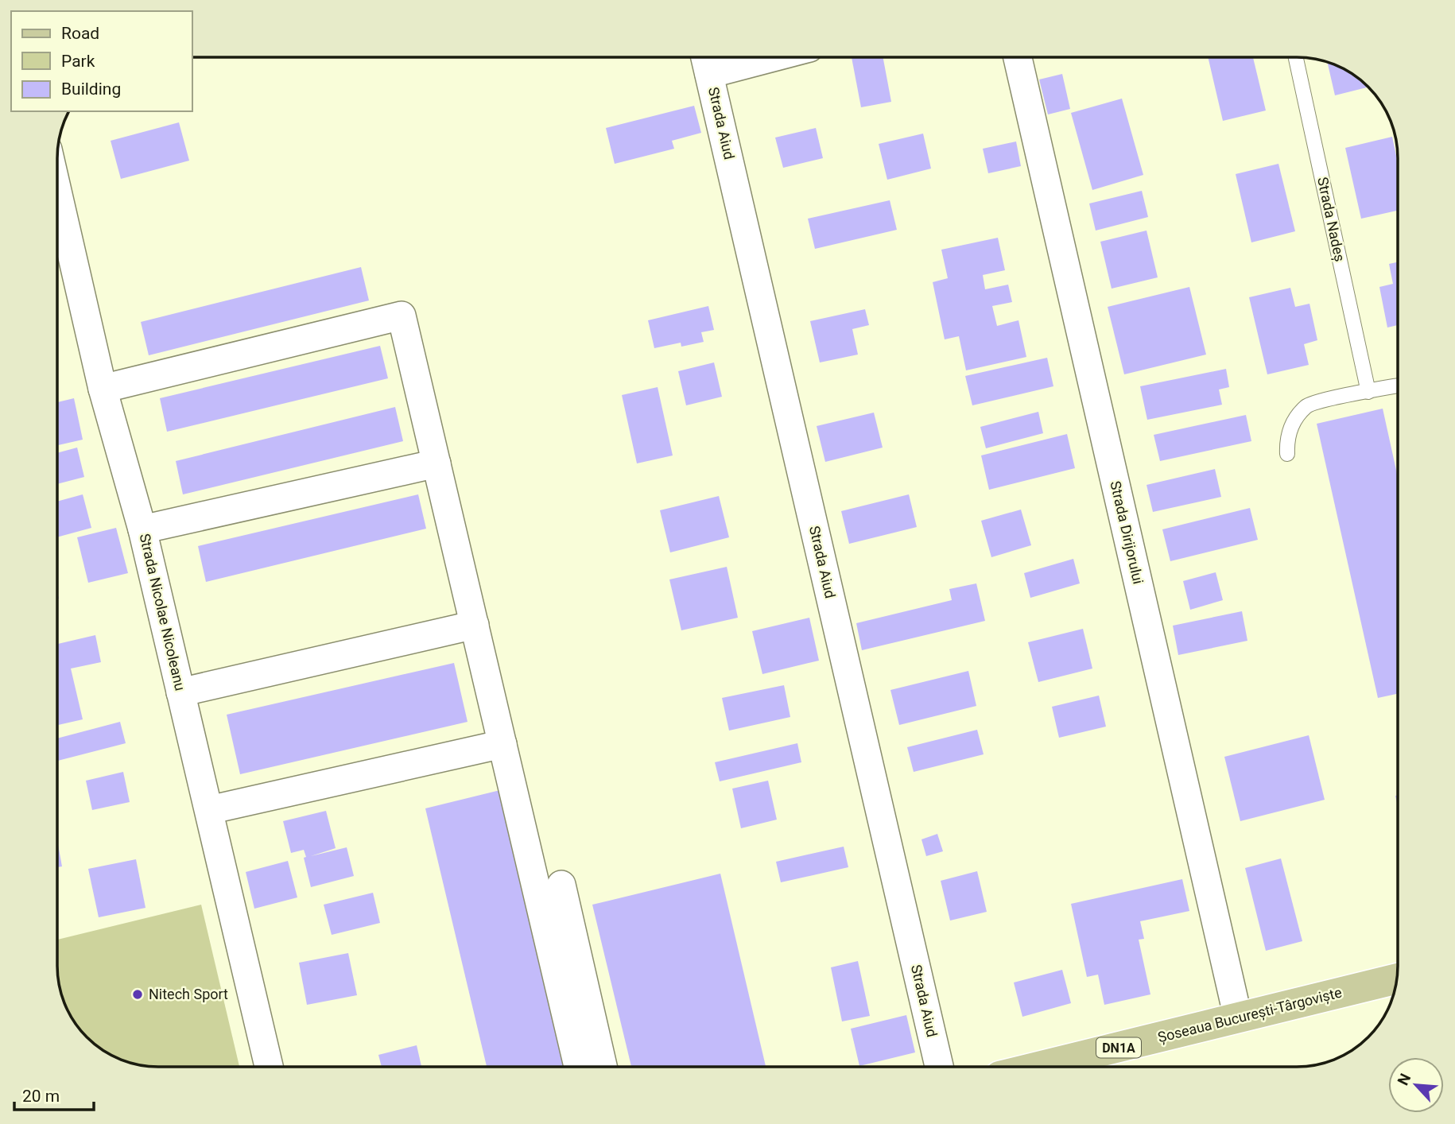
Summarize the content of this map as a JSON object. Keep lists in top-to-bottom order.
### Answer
{
  "streets": {
    "main road": ["Șoseaua București-Târgoviște", "DN1A"],
    "street": ["Strada Aiud", "Strada Dirijorului", "Strada Nicolae Nicoleanu"],
    "lane": ["Strada Nadeș"]
  },
  "crossings": [
    ["Strada Dirijorului", "Șoseaua București-Târgoviște"]
  ],
  "places": ["Nitech Sport"],
  "legend": ["Road", "Park", "Building"],
  "scale_bar": "20 m",
  "north": "top left"
}
